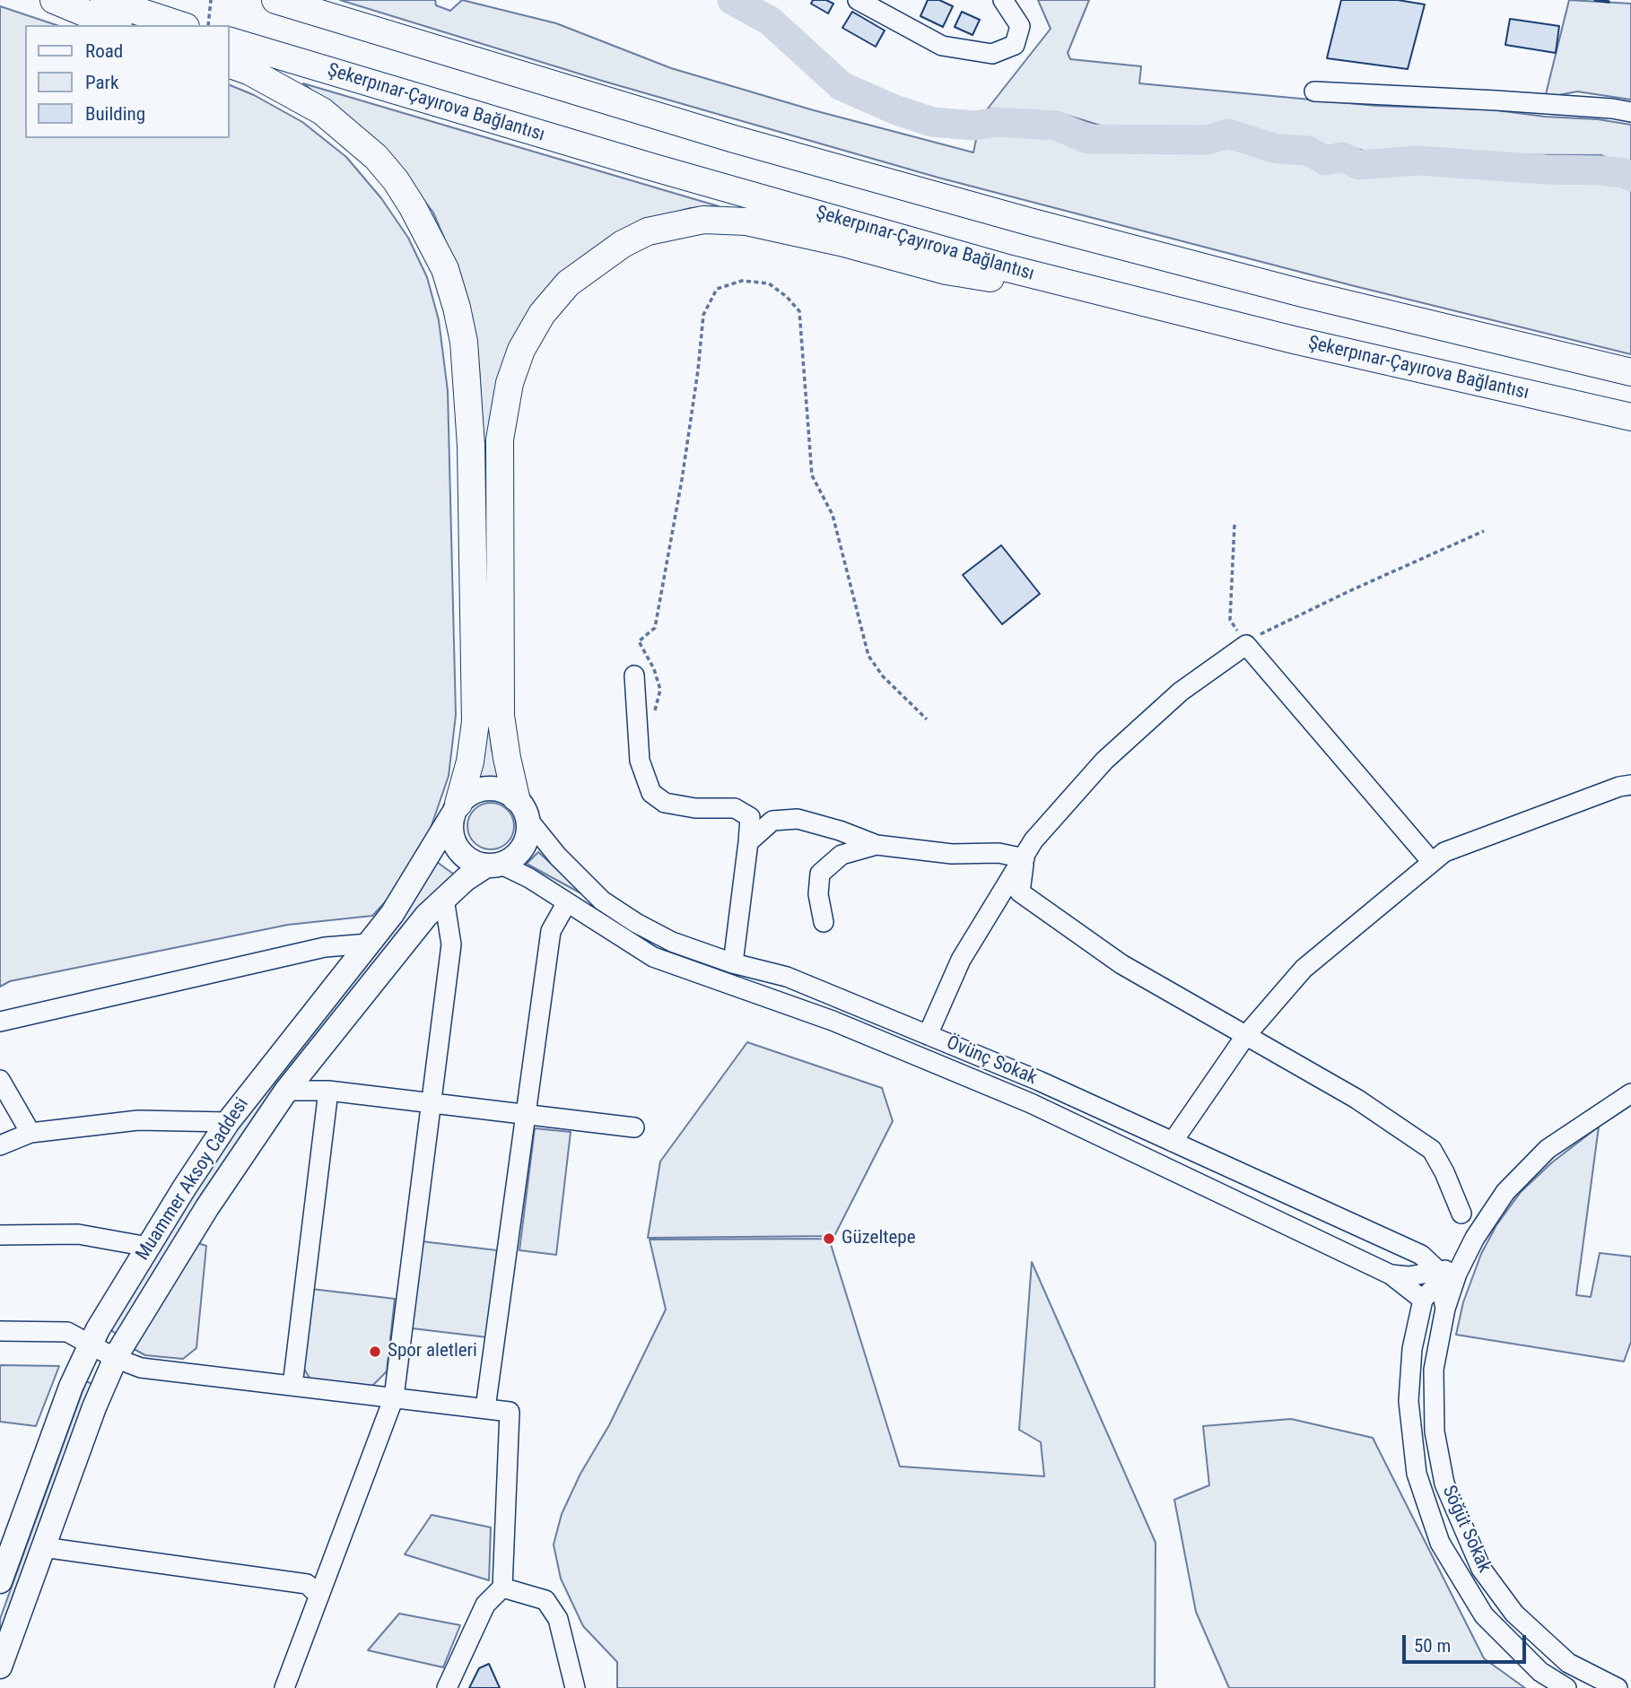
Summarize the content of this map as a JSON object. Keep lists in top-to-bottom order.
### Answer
{
  "streets": {
    "highway": ["Şekerpınar-Çayırova Bağlantısı"],
    "main road": ["Muammer Aksoy Caddesi"],
    "street": ["Övünç Sokak", "Söğüt Sokak"]
  },
  "crossings": [
    ["Övünç Sokak", "Muammer Aksoy Caddesi"],
    ["Övünç Sokak", "Söğüt Sokak"]
  ],
  "places": ["Güzeltepe", "Spor aletleri"],
  "legend": ["Road", "Park", "Building"],
  "scale_bar": "50 m"
}
